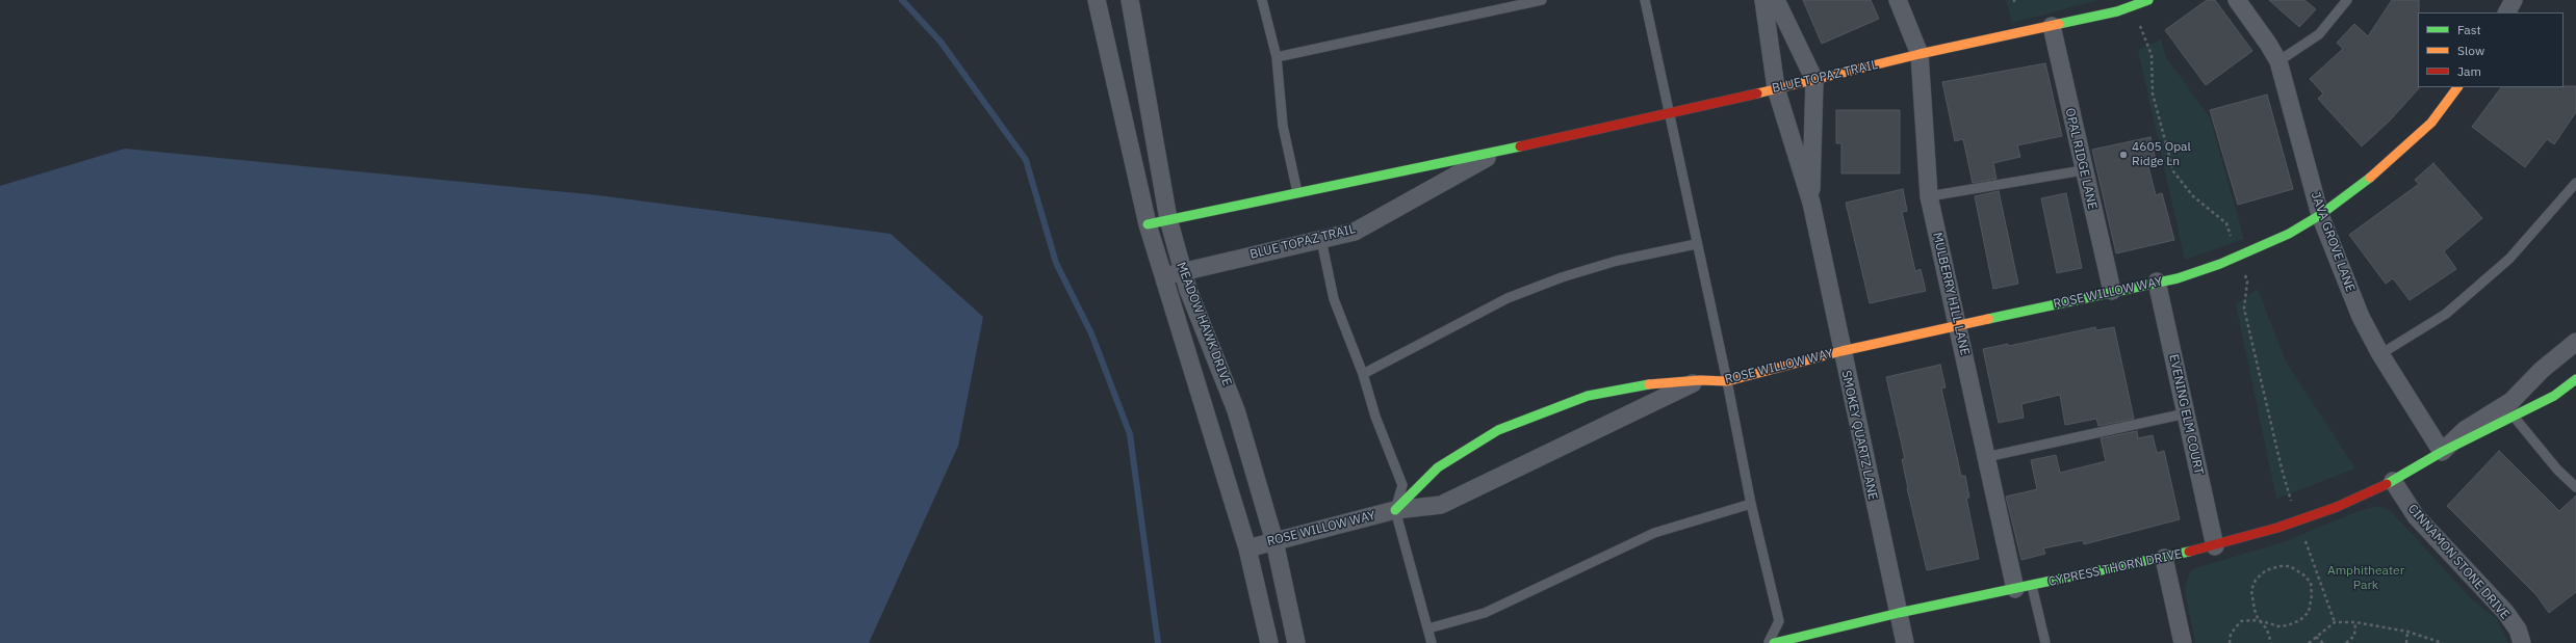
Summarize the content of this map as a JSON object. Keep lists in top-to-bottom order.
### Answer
{
  "streets": {
    "street": [
      "BLUE TOPAZ TRAIL",
      "OPAL RIDGE LANE",
      "JAVA GROVE LANE",
      "ROSE WILLOW WAY",
      "MULBERRY HILL LANE",
      "MEADOW HAWK DRIVE",
      "EVENING ELM COURT",
      "SMOKEY QUARTZ LANE",
      "CINNAMON STONE DRIVE",
      "CYPRESS THORN DRIVE"
    ]
  },
  "crossings": [
    ["BLUE TOPAZ TRAIL", "OPAL RIDGE LANE"],
    ["BLUE TOPAZ TRAIL", "MULBERRY HILL LANE"],
    ["BLUE TOPAZ TRAIL", "MEADOW HAWK DRIVE"],
    ["BLUE TOPAZ TRAIL", "SMOKEY QUARTZ LANE"],
    ["OPAL RIDGE LANE", "ROSE WILLOW WAY"],
    ["JAVA GROVE LANE", "ROSE WILLOW WAY"],
    ["JAVA GROVE LANE", "CYPRESS THORN DRIVE"],
    ["ROSE WILLOW WAY", "MULBERRY HILL LANE"],
    ["ROSE WILLOW WAY", "MEADOW HAWK DRIVE"],
    ["ROSE WILLOW WAY", "EVENING ELM COURT"],
    ["ROSE WILLOW WAY", "SMOKEY QUARTZ LANE"],
    ["MULBERRY HILL LANE", "CYPRESS THORN DRIVE"],
    ["EVENING ELM COURT", "CYPRESS THORN DRIVE"],
    ["SMOKEY QUARTZ LANE", "CYPRESS THORN DRIVE"],
    ["CINNAMON STONE DRIVE", "CYPRESS THORN DRIVE"]
  ],
  "parks": ["Amphitheater Park"],
  "places": ["4605 Opal Ridge Ln"],
  "legend": ["Fast", "Slow", "Jam"]
}
